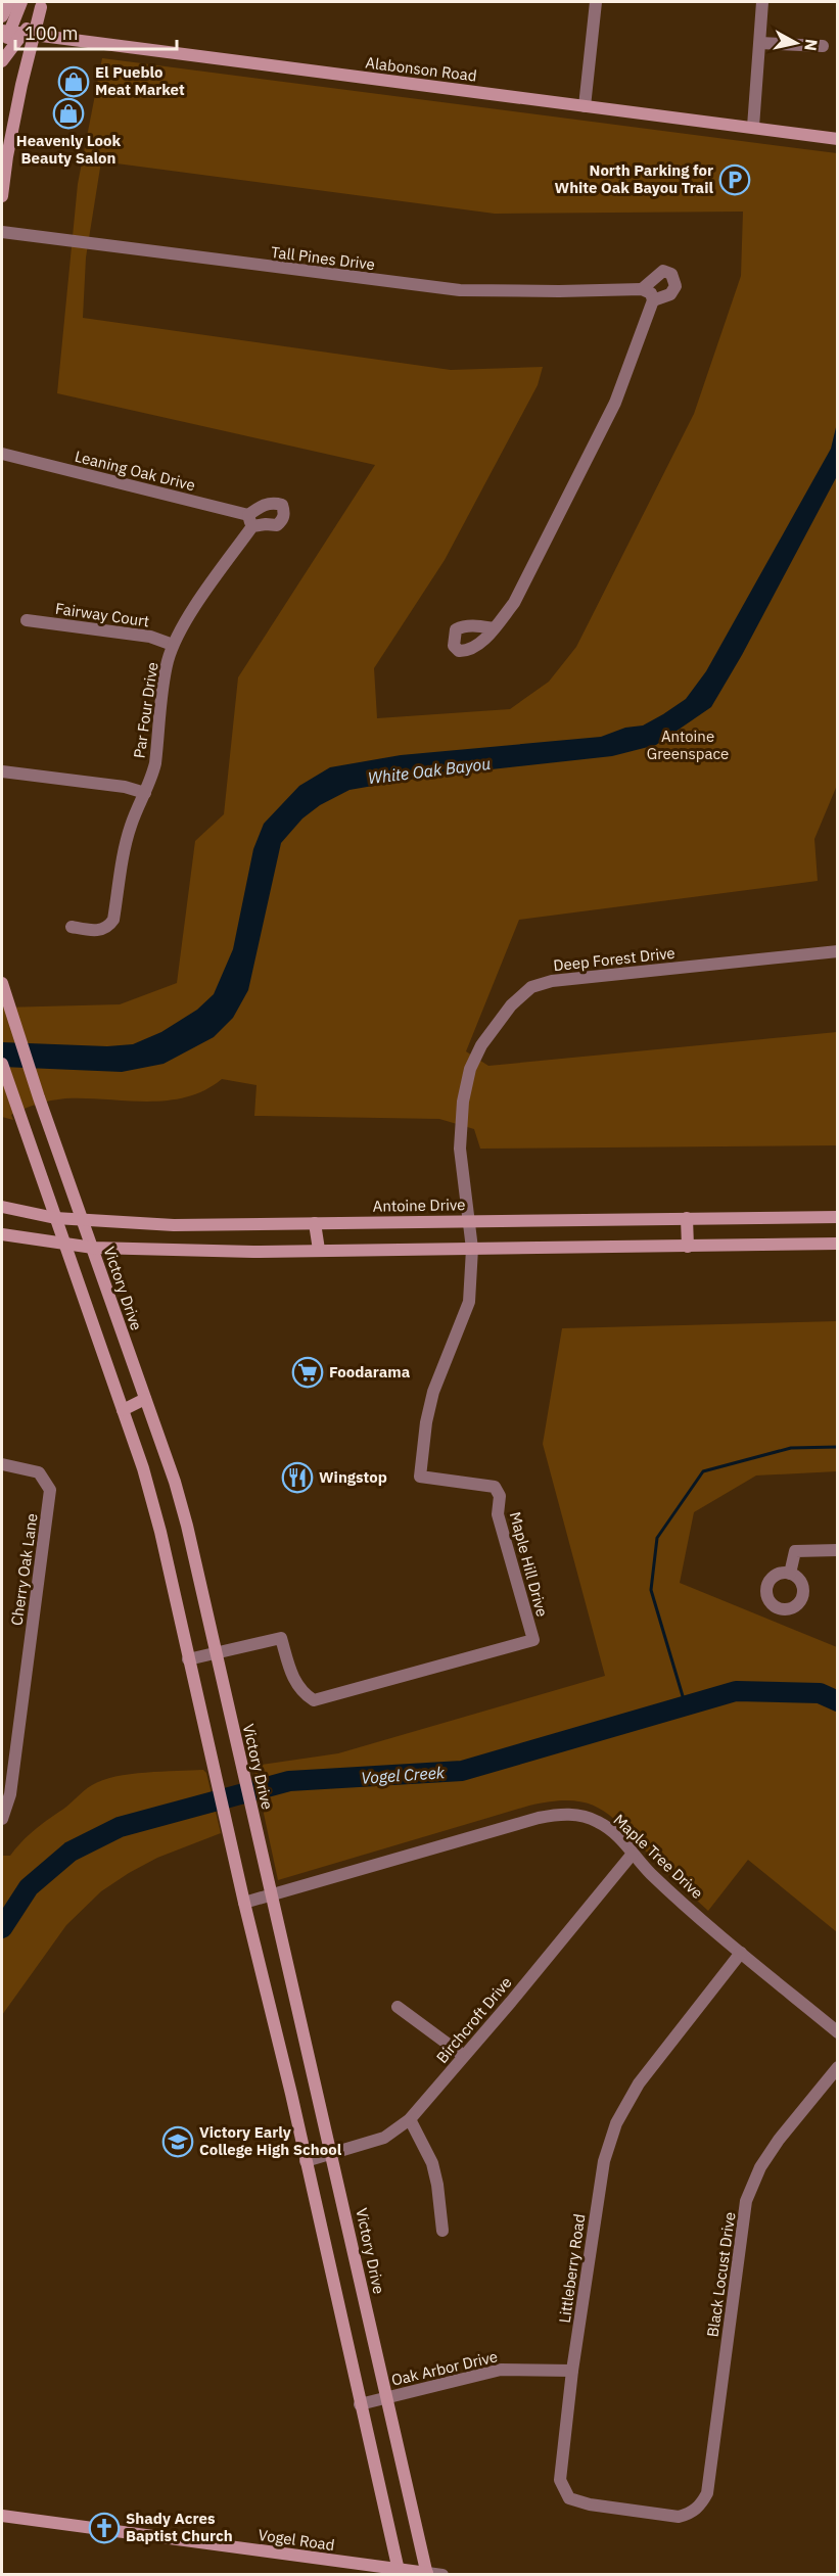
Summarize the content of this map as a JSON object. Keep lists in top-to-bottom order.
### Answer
{
  "streets": {
    "main road": [
      "Alabonson Road",
      "Antoine Drive",
      "Victory Drive",
      "Vogel Road"
    ],
    "street": [
      "Tall Pines Drive",
      "Leaning Oak Drive",
      "Fairway Court",
      "Par Four Drive",
      "Deep Forest Drive",
      "Maple Hill Drive",
      "Cherry Oak Lane",
      "Maple Tree Drive",
      "Birchcroft Drive",
      "Littleberry Road",
      "Black Locust Drive",
      "Oak Arbor Drive"
    ]
  },
  "crossings": [
    ["Leaning Oak Drive", "Par Four Drive"],
    ["Fairway Court", "Par Four Drive"],
    ["Deep Forest Drive", "Antoine Drive"],
    ["Deep Forest Drive", "Maple Hill Drive"],
    ["Antoine Drive", "Victory Drive"],
    ["Victory Drive", "Maple Hill Drive"],
    ["Victory Drive", "Maple Tree Drive"],
    ["Victory Drive", "Birchcroft Drive"],
    ["Victory Drive", "Oak Arbor Drive"],
    ["Victory Drive", "Vogel Road"],
    ["Maple Tree Drive", "Birchcroft Drive"],
    ["Maple Tree Drive", "Littleberry Road"],
    ["Littleberry Road", "Black Locust Drive"],
    ["Littleberry Road", "Oak Arbor Drive"]
  ],
  "water": ["White Oak Bayou", "Vogel Creek"],
  "parks": ["Antoine Greenspace"],
  "places": {
    "shop": ["El Pueblo Meat Market", "Heavenly Look Beauty Salon"],
    "parking": ["North Parking for White Oak Bayou Trail"],
    "supermarket": ["Foodarama"],
    "restaurant": ["Wingstop"],
    "school or university": ["Victory Early College High School"],
    "church": ["Shady Acres Baptist Church"]
  },
  "scale_bar": "100 m",
  "north": "right"
}
